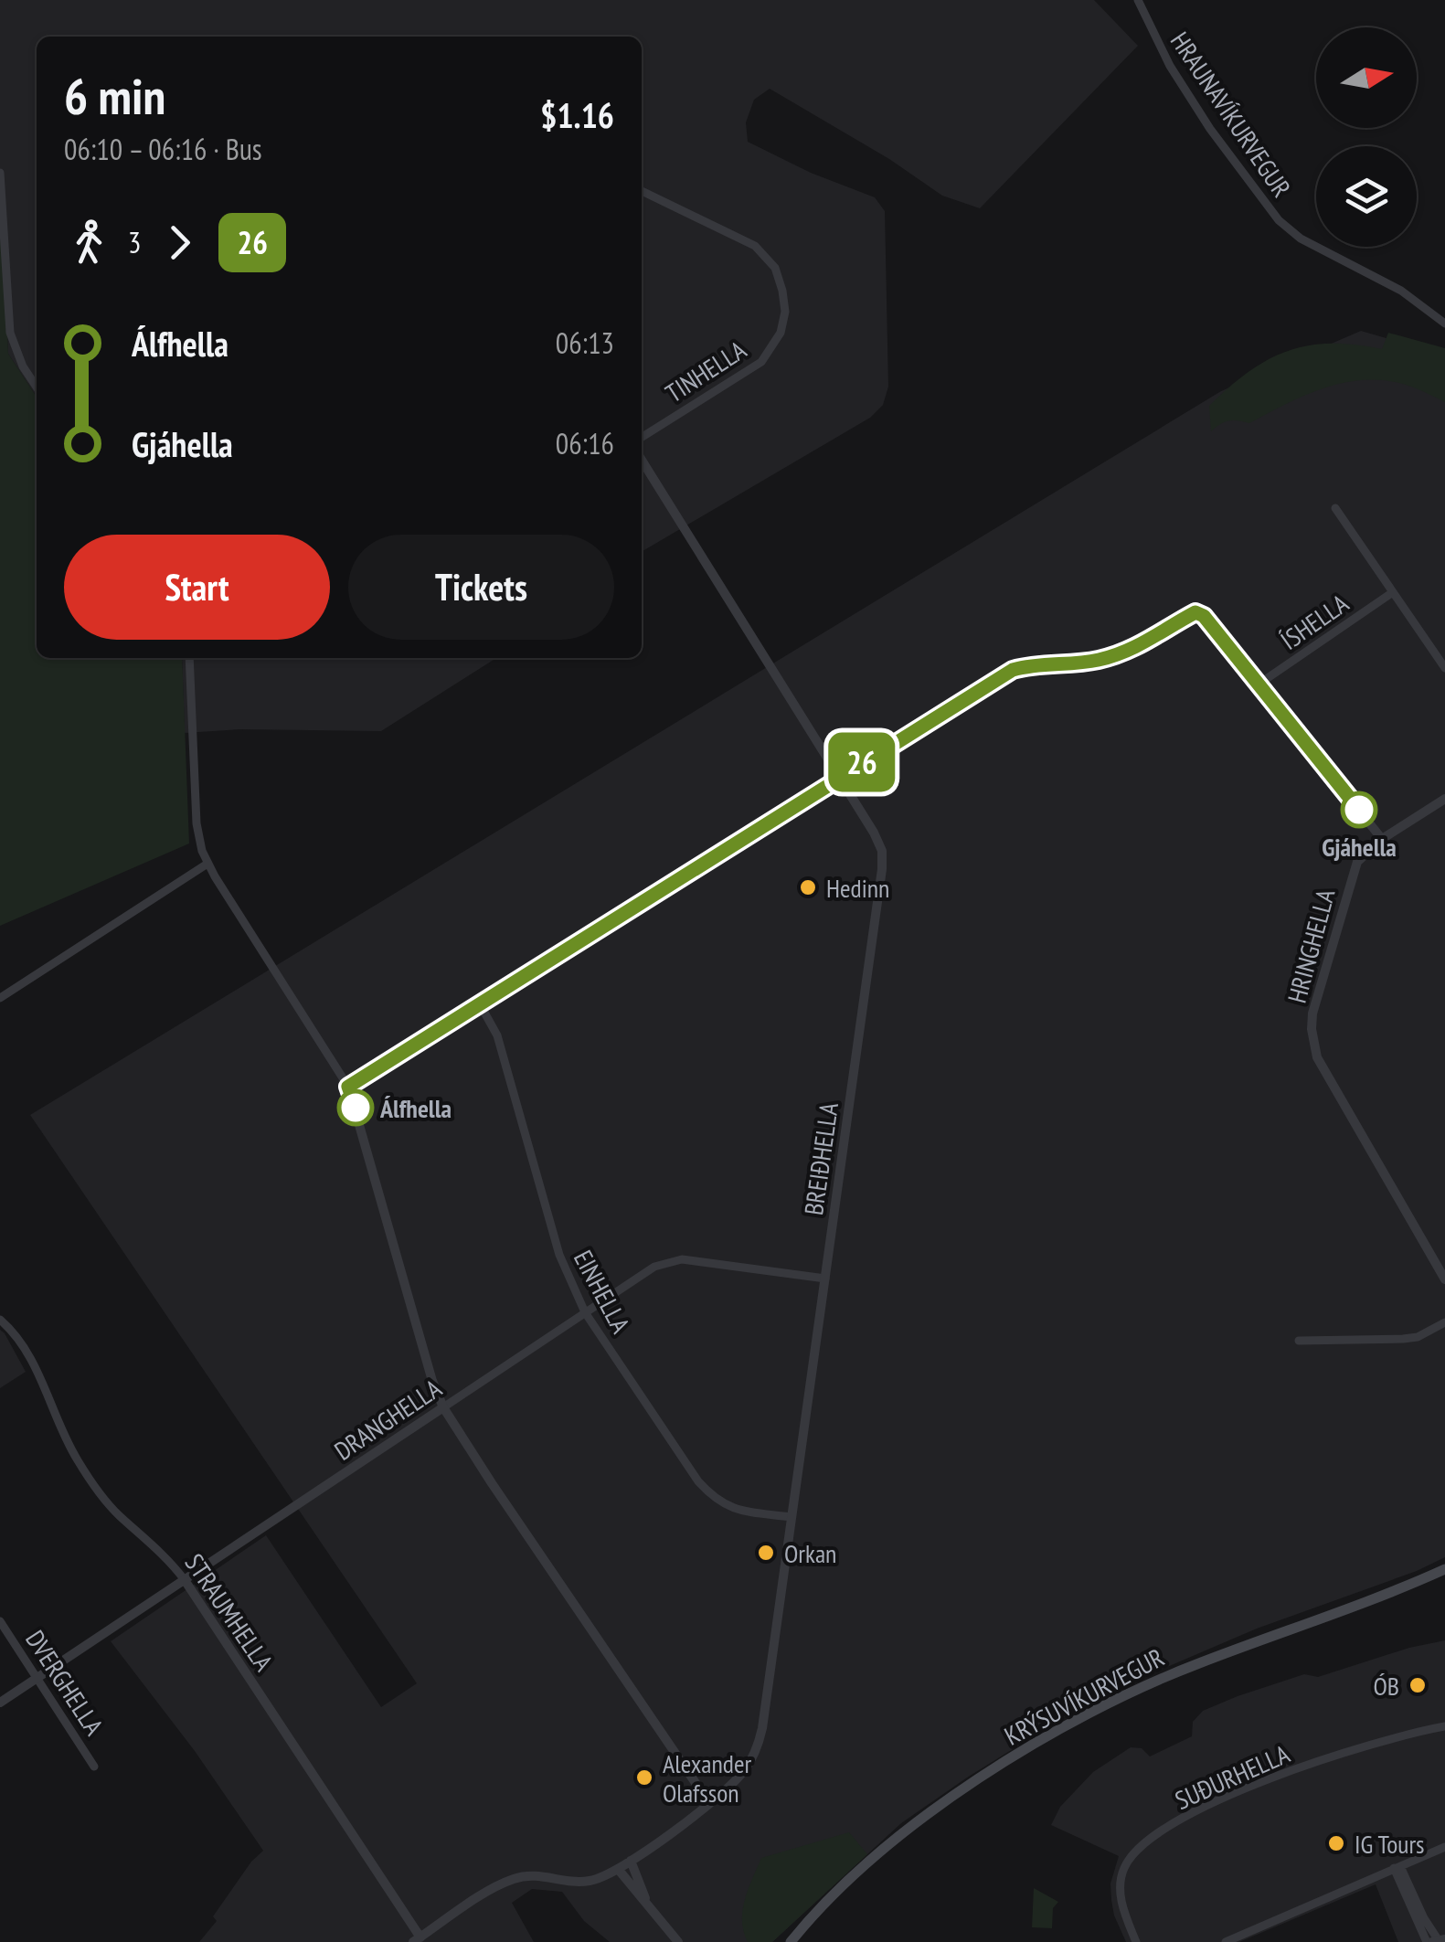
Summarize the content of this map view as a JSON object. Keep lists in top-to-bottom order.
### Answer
{
  "streets": {
    "main road": ["KRÝSUVÍKURVEGUR"],
    "street": [
      "HRAUNAVÍKURVEGUR",
      "TINHELLA",
      "ÍSHELLA",
      "HRINGHELLA",
      "BREIÐHELLA",
      "EINHELLA",
      "DRANGHELLA",
      "STRAUMHELLA",
      "DVERGHELLA",
      "SUÐURHELLA"
    ]
  },
  "crossings": [
    ["BREIÐHELLA", "EINHELLA"],
    ["BREIÐHELLA", "DRANGHELLA"],
    ["BREIÐHELLA", "STRAUMHELLA"],
    ["EINHELLA", "DRANGHELLA"],
    ["DRANGHELLA", "STRAUMHELLA"],
    ["DRANGHELLA", "DVERGHELLA"]
  ],
  "places": [
    "Gjáhella",
    "Hedinn",
    "Álfhella",
    "Orkan",
    "ÓB",
    "Alexander Olafsson",
    "IG Tours"
  ],
  "lines": ["bus line 26"],
  "north": "right",
  "page": {
    "on_map": "26",
    "heading": ["6 min", "06:10 – 06:16 · Bus", "$1.16"],
    "legs": ["3", "26"],
    "list": [
      {
        "name": "Álfhella",
        "value": "06:13"
      },
      {
        "name": "Gjáhella",
        "value": "06:16"
      }
    ],
    "buttons": ["Start", "Tickets"]
  }
}
